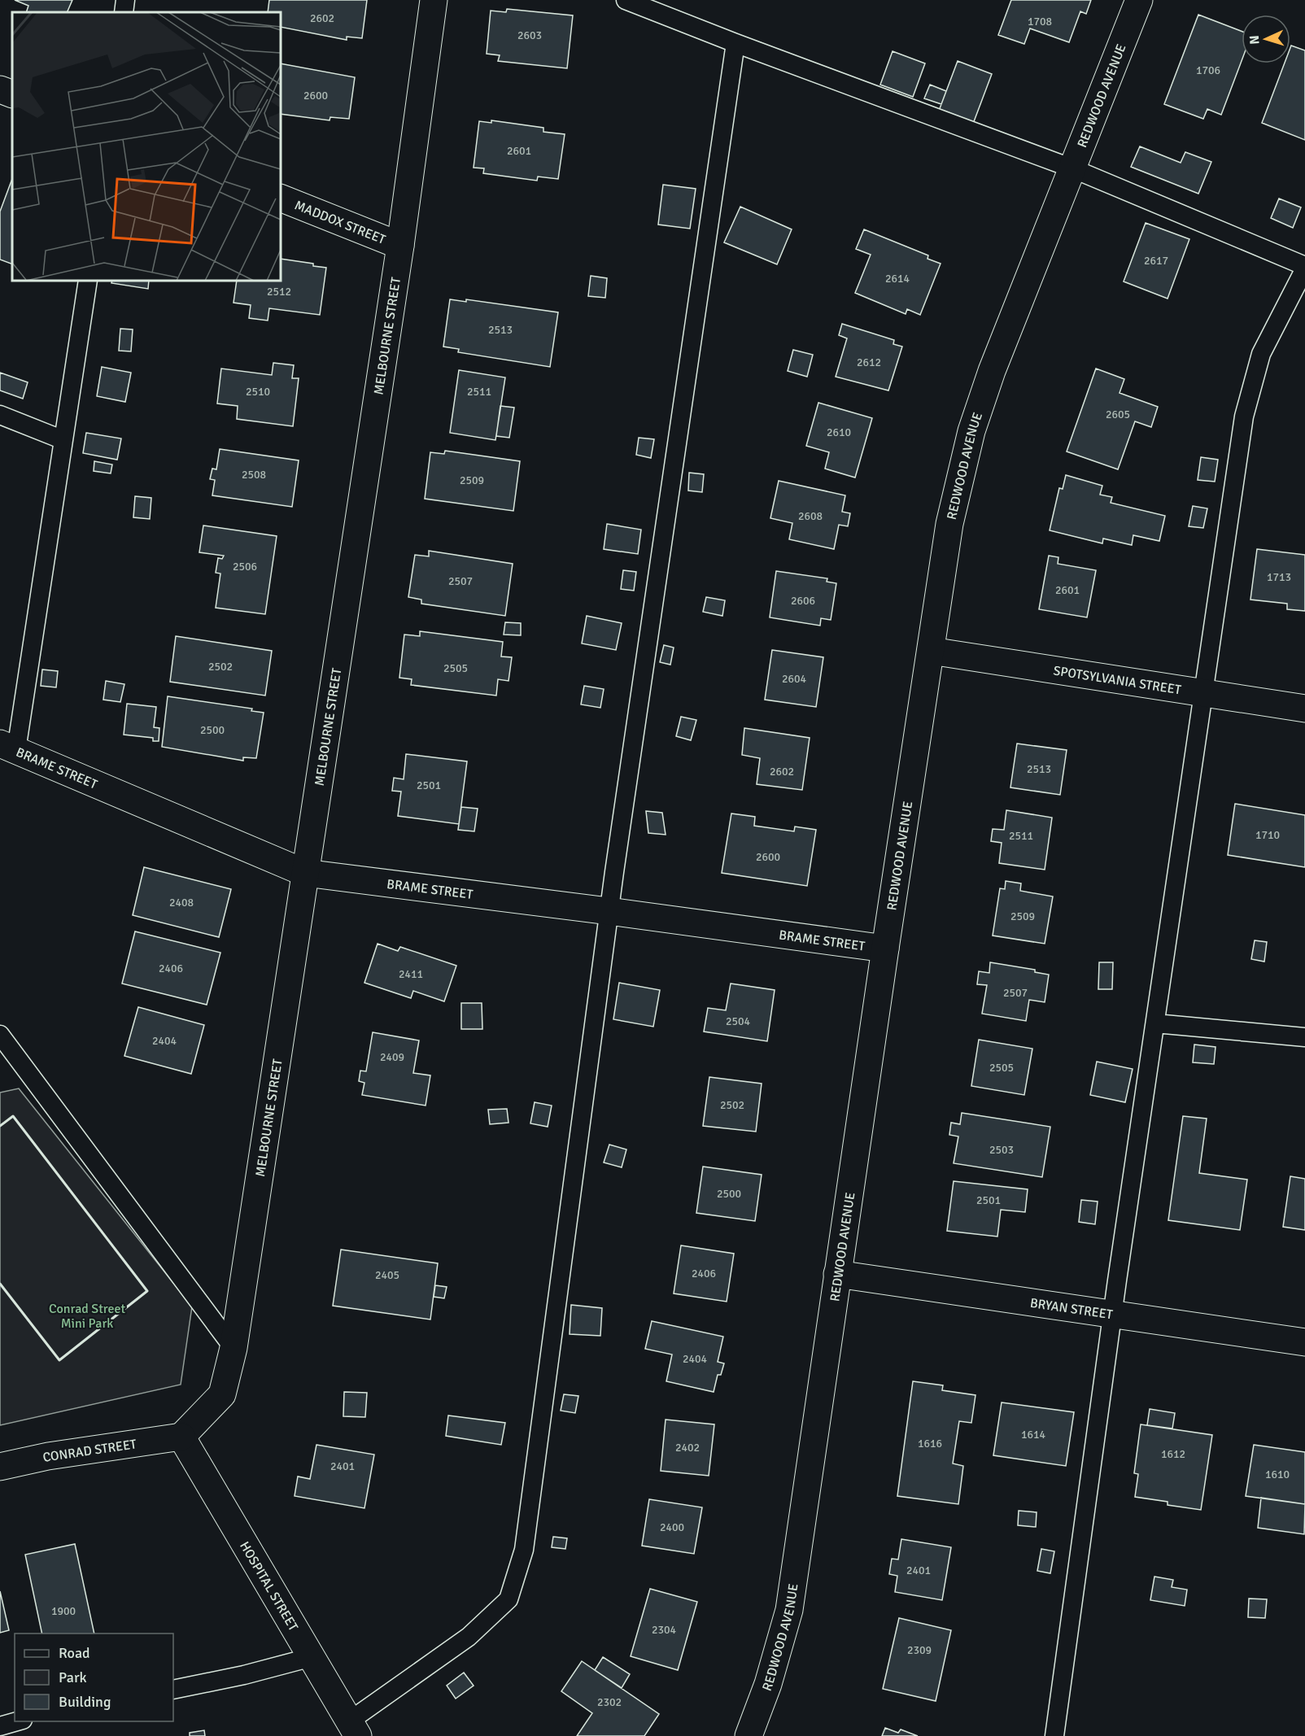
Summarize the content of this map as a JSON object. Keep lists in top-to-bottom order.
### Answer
{
  "streets": {
    "street": [
      "REDWOOD AVENUE",
      "MADDOX STREET",
      "MELBOURNE STREET",
      "SPOTSYLVANIA STREET",
      "BRAME STREET",
      "BRYAN STREET",
      "CONRAD STREET",
      "HOSPITAL STREET"
    ]
  },
  "crossings": [
    ["REDWOOD AVENUE", "SPOTSYLVANIA STREET"],
    ["REDWOOD AVENUE", "BRAME STREET"],
    ["REDWOOD AVENUE", "BRYAN STREET"],
    ["MADDOX STREET", "MELBOURNE STREET"],
    ["MELBOURNE STREET", "BRAME STREET"],
    ["MELBOURNE STREET", "CONRAD STREET"],
    ["MELBOURNE STREET", "HOSPITAL STREET"],
    ["CONRAD STREET", "HOSPITAL STREET"]
  ],
  "parks": ["Conrad Street Mini Park"],
  "house_numbers": [
    "2602",
    "1708",
    "2603",
    "1706",
    "2600",
    "2601",
    "2617",
    "2614",
    "2512",
    "2513",
    "2612",
    "2510",
    "2511",
    "2605",
    "2610",
    "2508",
    "2509",
    "2608",
    "2506",
    "1713",
    "2507",
    "2601",
    "2606",
    "2502",
    "2505",
    "2604",
    "2500",
    "2513",
    "2602",
    "2501",
    "1710",
    "2511",
    "2600",
    "2408",
    "2509",
    "2406",
    "2411",
    "2507",
    "2504",
    "2404",
    "2409",
    "2505",
    "2502",
    "2503",
    "2500",
    "2501",
    "2406",
    "2405",
    "2404",
    "1614",
    "1616",
    "2402",
    "1612",
    "2401",
    "1610",
    "2400",
    "2401",
    "1900",
    "2304",
    "2309",
    "2302"
  ],
  "legend": ["Road", "Park", "Building"],
  "north": "left"
}
